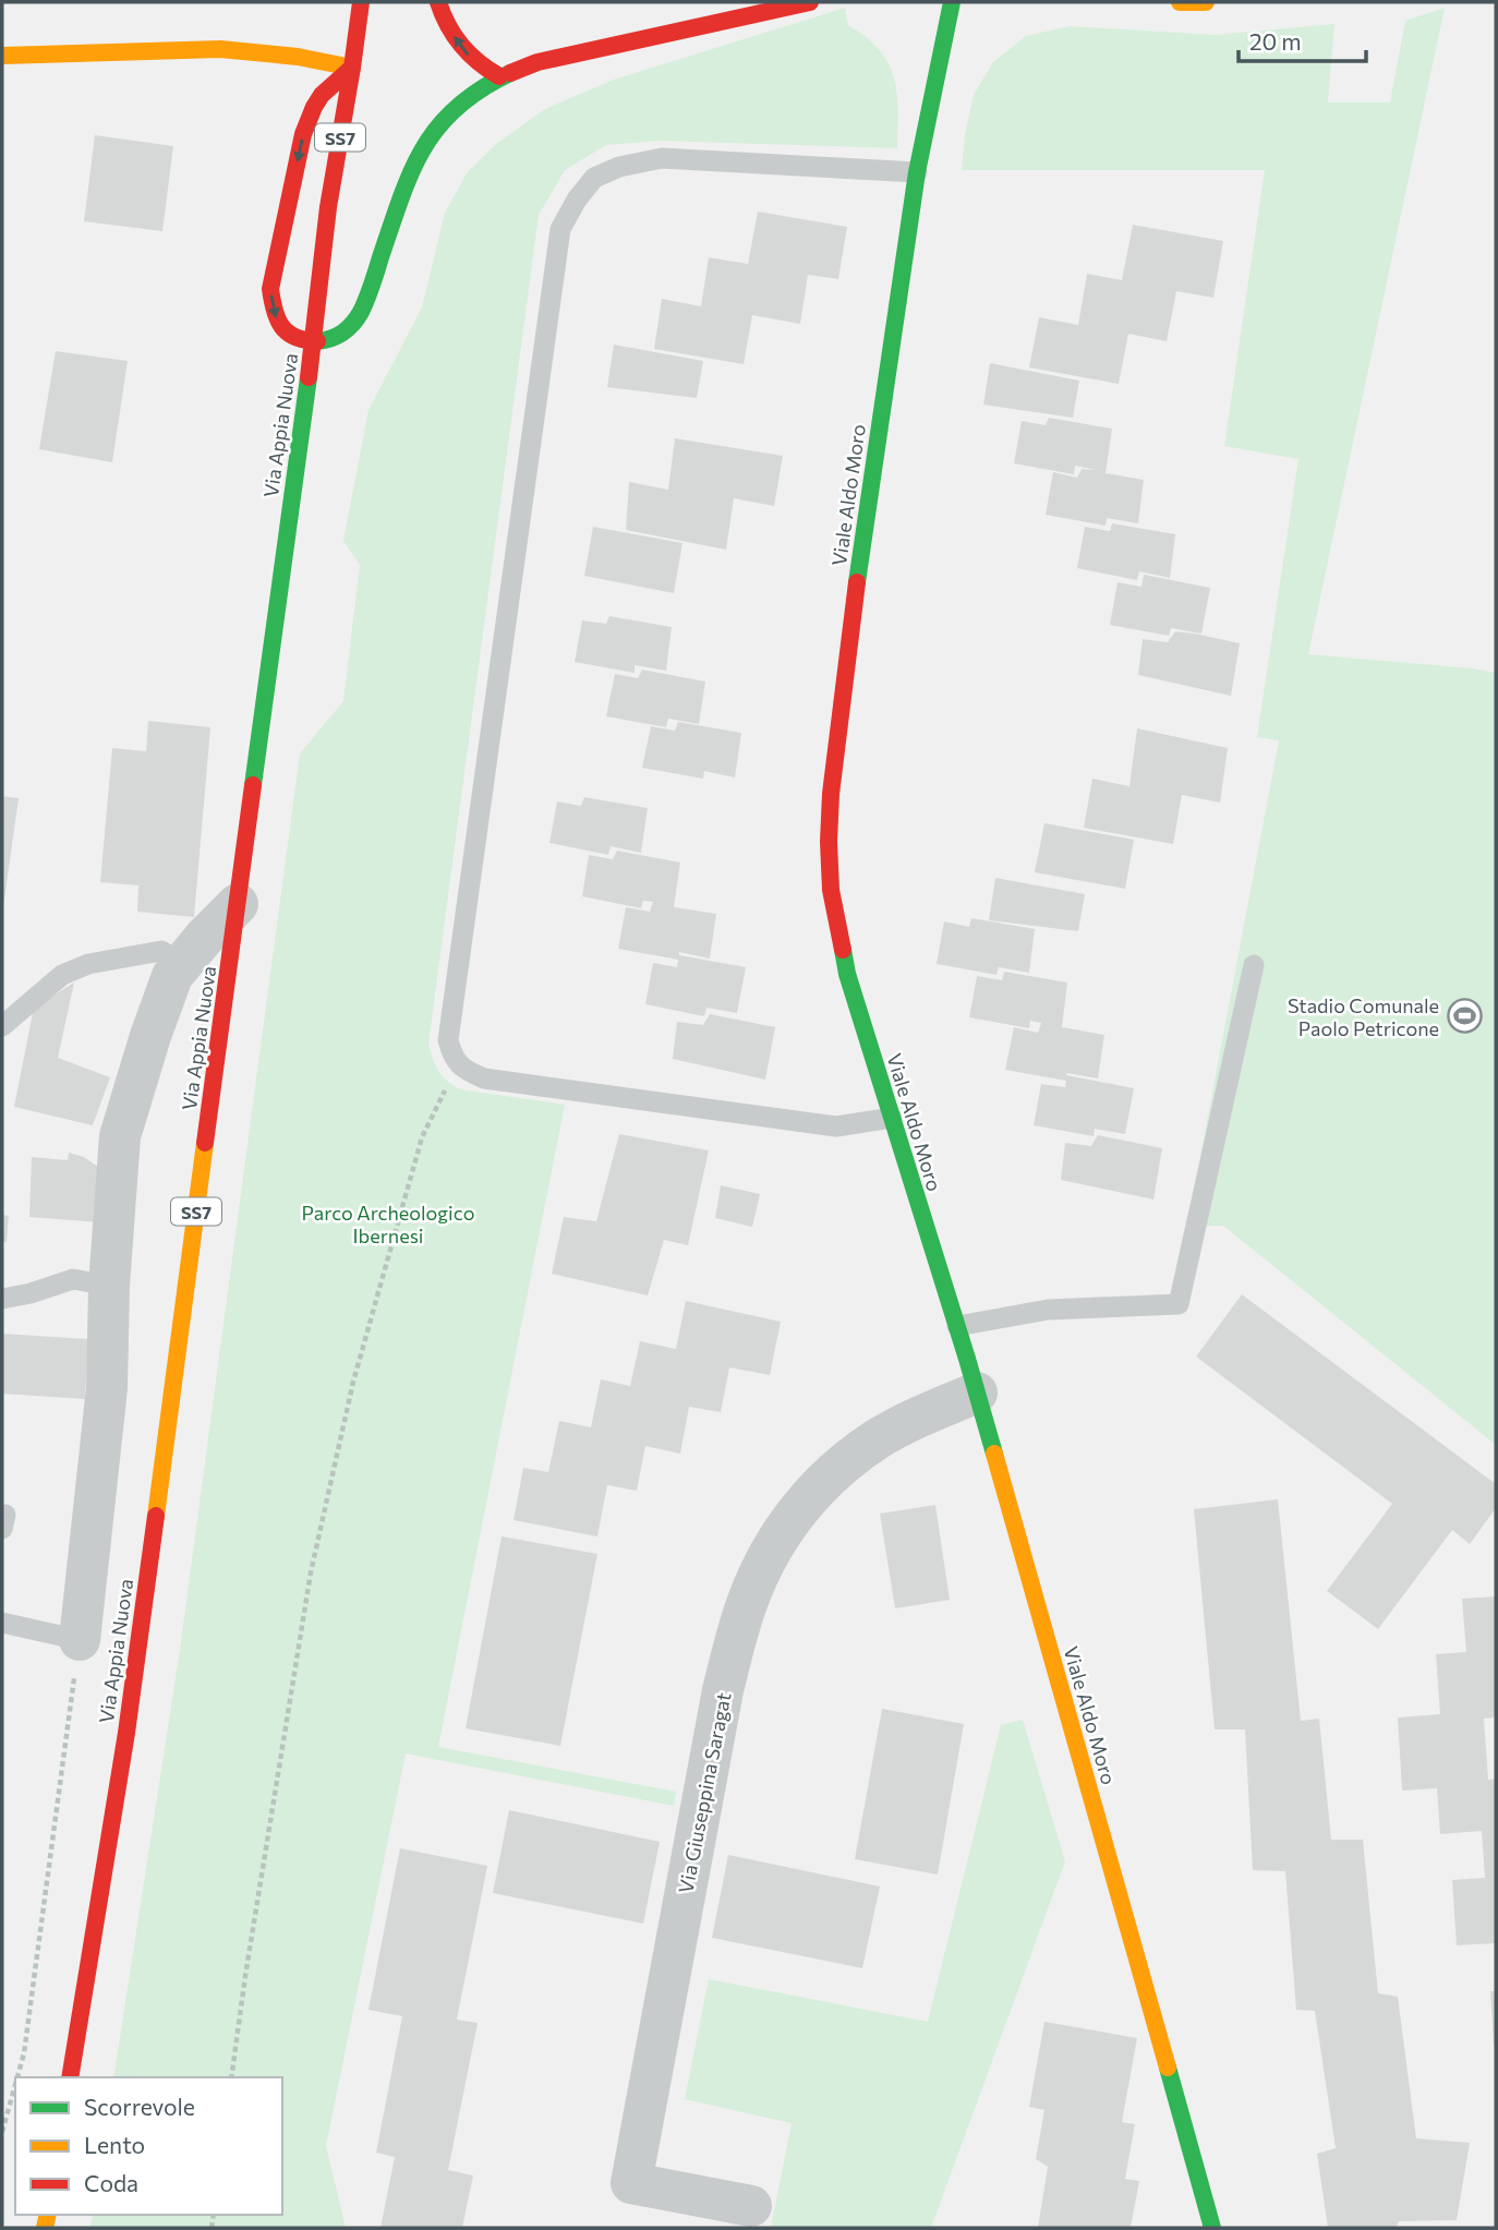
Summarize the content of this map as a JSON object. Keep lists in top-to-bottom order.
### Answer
{
  "streets": {
    "street": [
      "SS7",
      "Via Appia Nuova",
      "Viale Aldo Moro",
      "Via Giuseppina Saragat"
    ]
  },
  "crossings": [
    ["Viale Aldo Moro", "Via Giuseppina Saragat"]
  ],
  "parks": ["Parco Archeologico Ibernesi"],
  "places": {
    "sports": ["Stadio Comunale Paolo Petricone"]
  },
  "legend": ["Scorrevole", "Lento", "Coda"],
  "scale_bar": "20 m"
}
